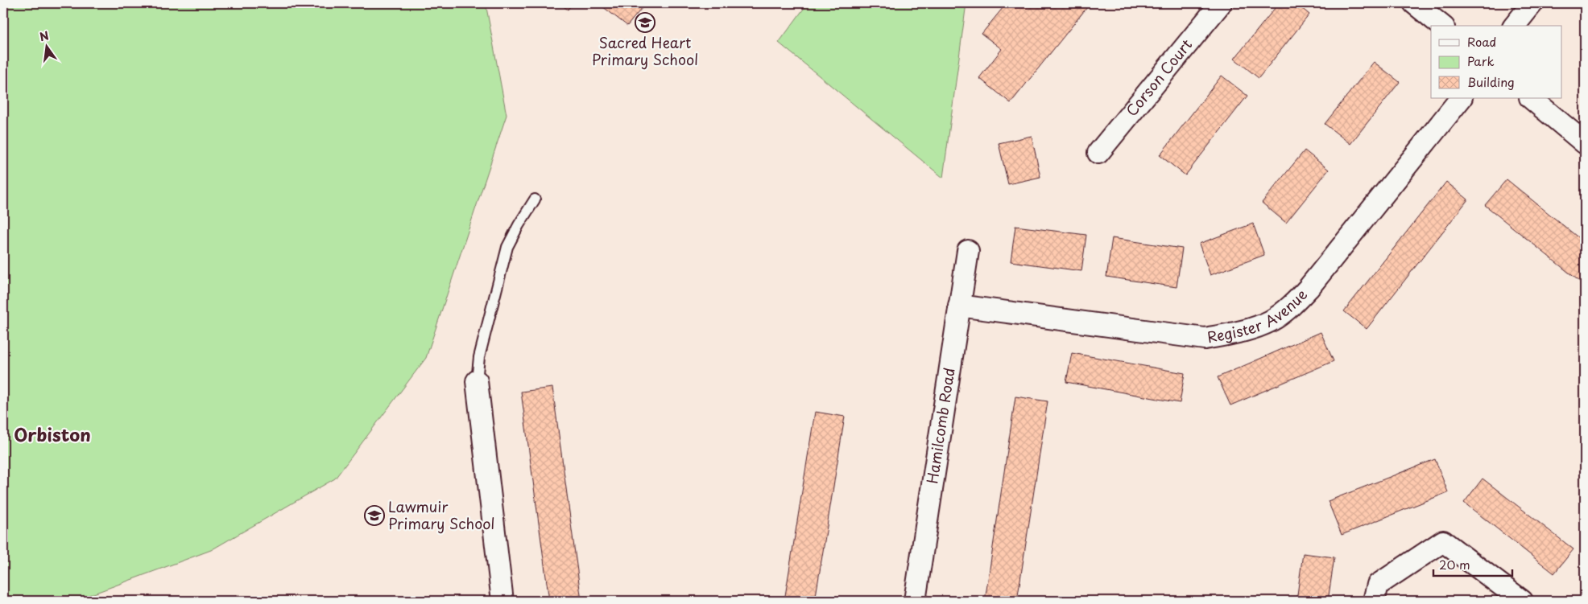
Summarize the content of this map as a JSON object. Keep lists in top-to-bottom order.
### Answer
{
  "streets": {
    "street": ["Corson Court", "Register Avenue", "Hamilcomb Road"]
  },
  "crossings": [
    ["Register Avenue", "Hamilcomb Road"]
  ],
  "districts": ["Orbiston"],
  "places": {
    "school or university": ["Sacred Heart Primary School", "Lawmuir Primary School"]
  },
  "legend": ["Road", "Park", "Building"],
  "scale_bar": "20 m",
  "north": "top"
}
